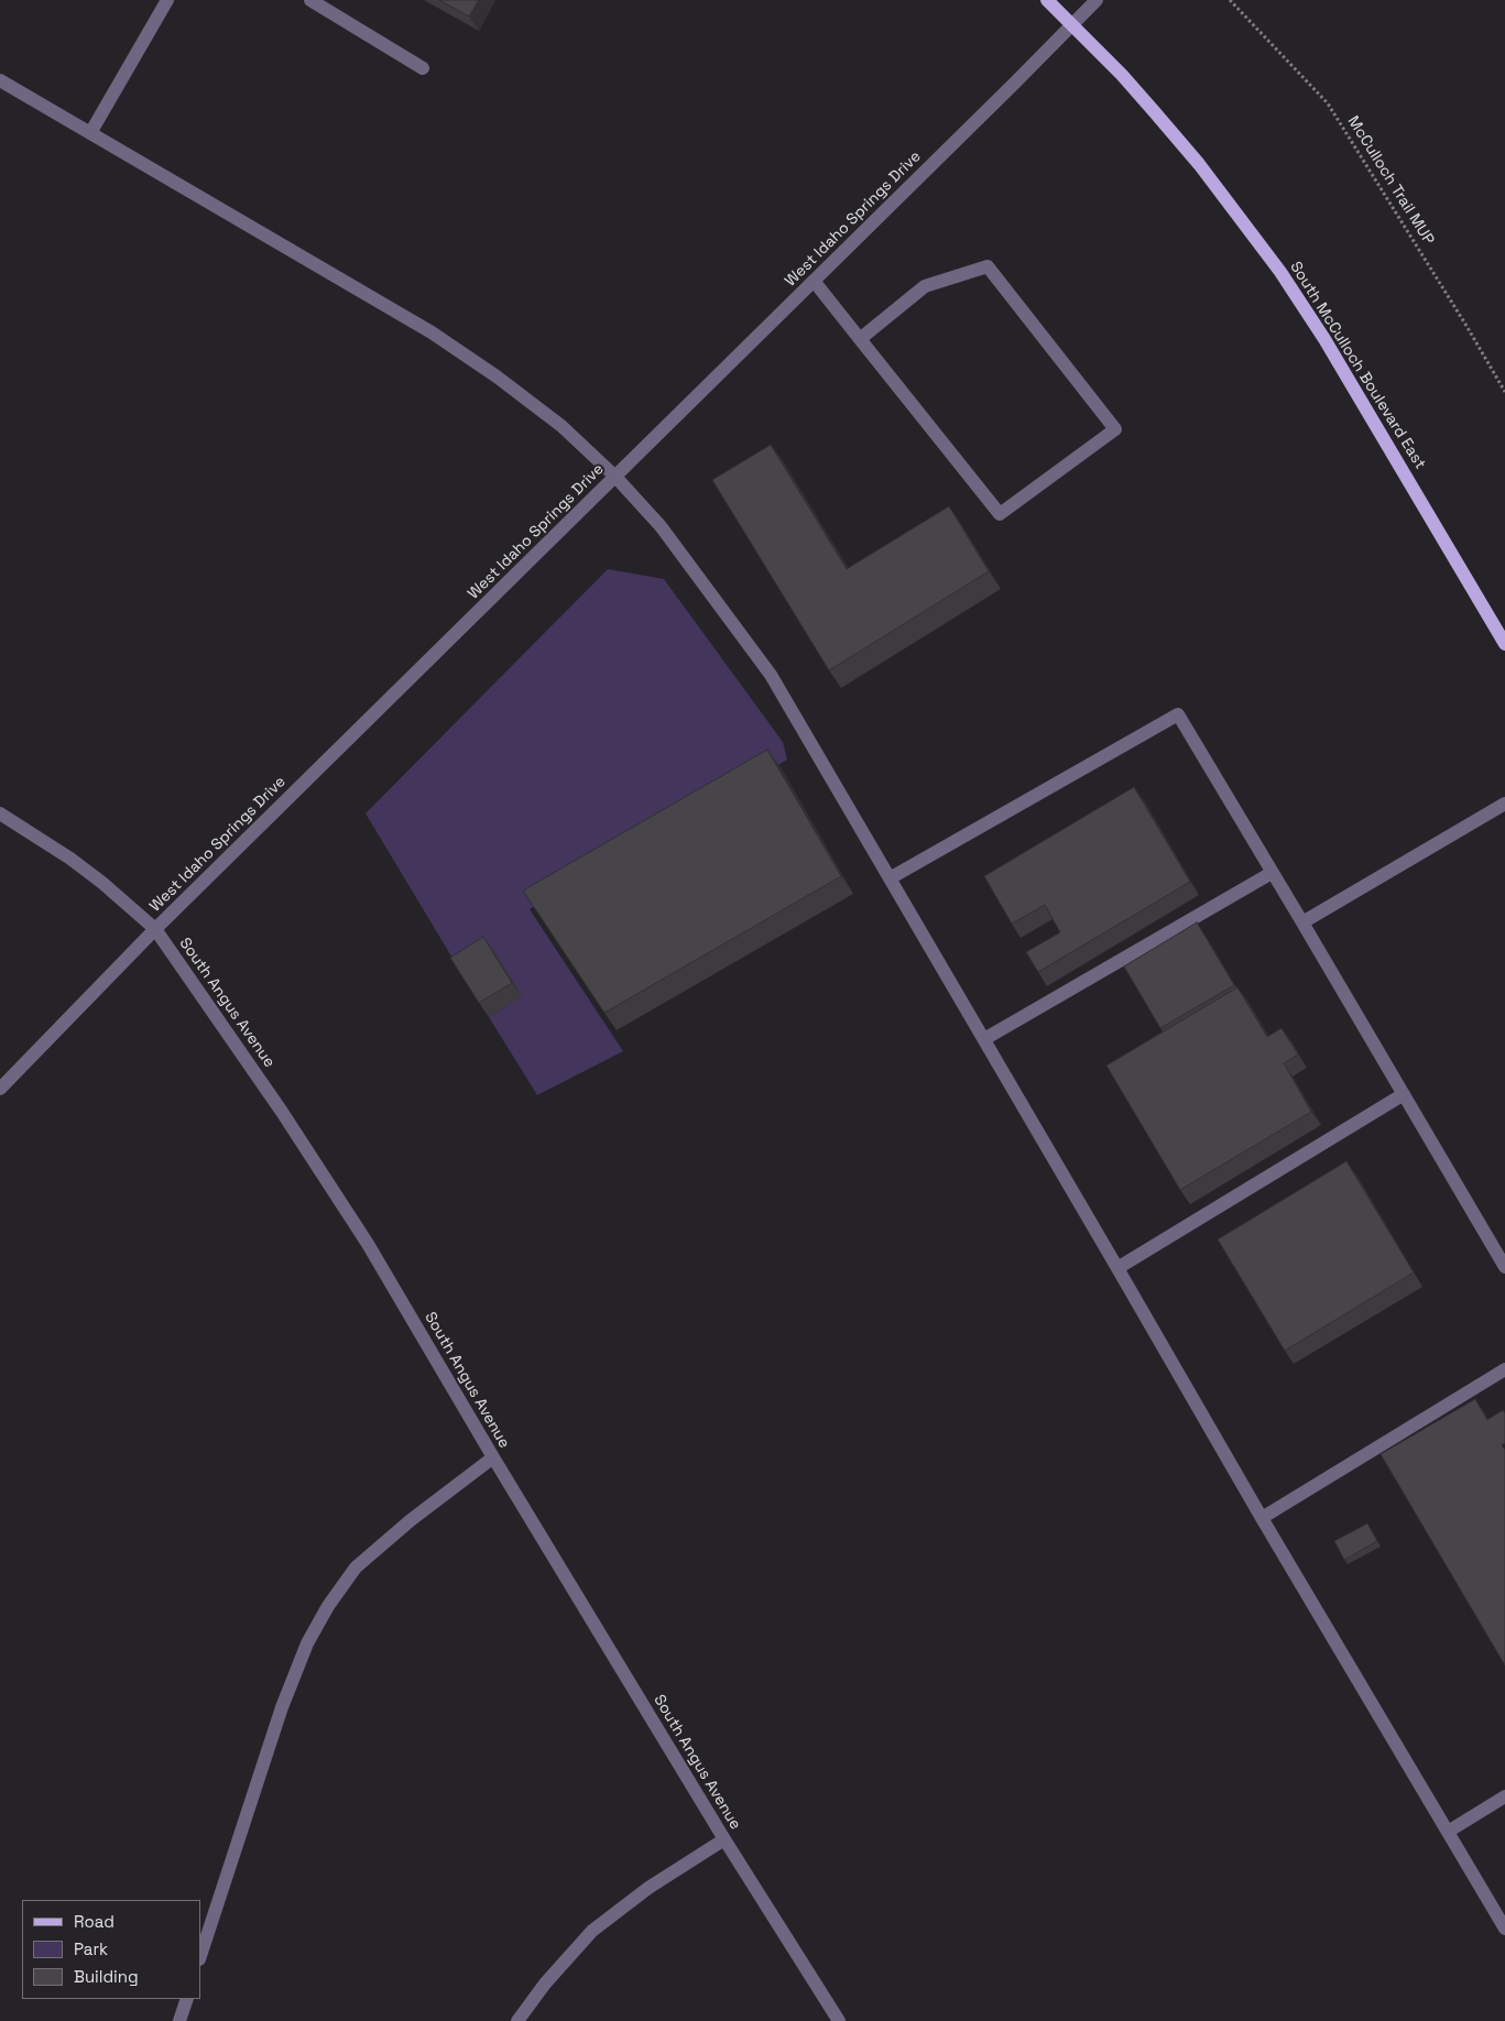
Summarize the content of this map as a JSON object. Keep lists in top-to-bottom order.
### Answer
{
  "streets": {
    "main road": ["South McCulloch Boulevard East"],
    "street": ["West Idaho Springs Drive", "South Angus Avenue"],
    "path": ["McCulloch Trail MUP"]
  },
  "crossings": [
    ["West Idaho Springs Drive", "South McCulloch Boulevard East"],
    ["West Idaho Springs Drive", "South Angus Avenue"]
  ],
  "legend": ["Road", "Park", "Building"]
}
